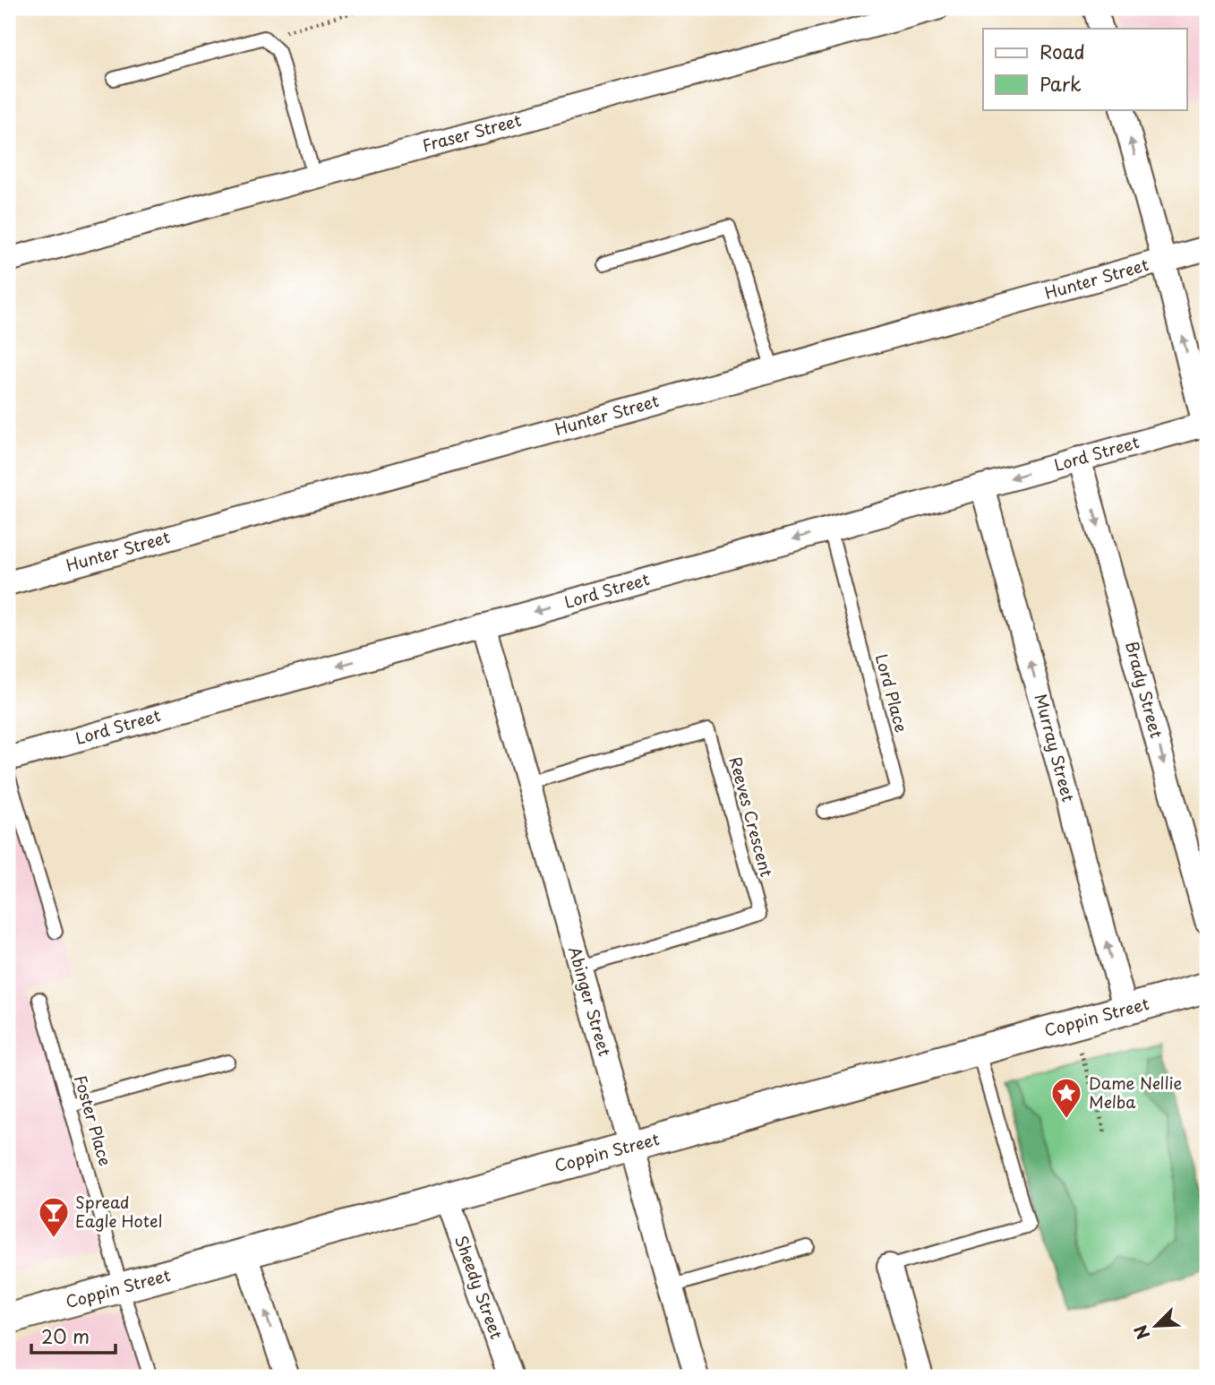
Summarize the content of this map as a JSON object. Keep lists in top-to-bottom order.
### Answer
{
  "streets": {
    "street": [
      "Fraser Street",
      "Hunter Street",
      "Lord Street",
      "Brady Street",
      "Murray Street",
      "Abinger Street",
      "Coppin Street",
      "Sheedy Street"
    ],
    "lane": ["Lord Place", "Reeves Crescent", "Foster Place"]
  },
  "crossings": [
    ["Lord Street", "Brady Street"],
    ["Lord Street", "Lord Place"],
    ["Lord Street", "Murray Street"],
    ["Lord Street", "Abinger Street"],
    ["Murray Street", "Coppin Street"],
    ["Reeves Crescent", "Abinger Street"],
    ["Abinger Street", "Coppin Street"],
    ["Coppin Street", "Foster Place"],
    ["Coppin Street", "Sheedy Street"]
  ],
  "one_way": ["Lord Street", "Brady Street", "Murray Street"],
  "places": {
    "place": ["Dame Nellie Melba"],
    "bar": ["Spread Eagle Hotel"]
  },
  "legend": ["Road", "Park"],
  "scale_bar": "20 m",
  "north": "bottom left"
}
